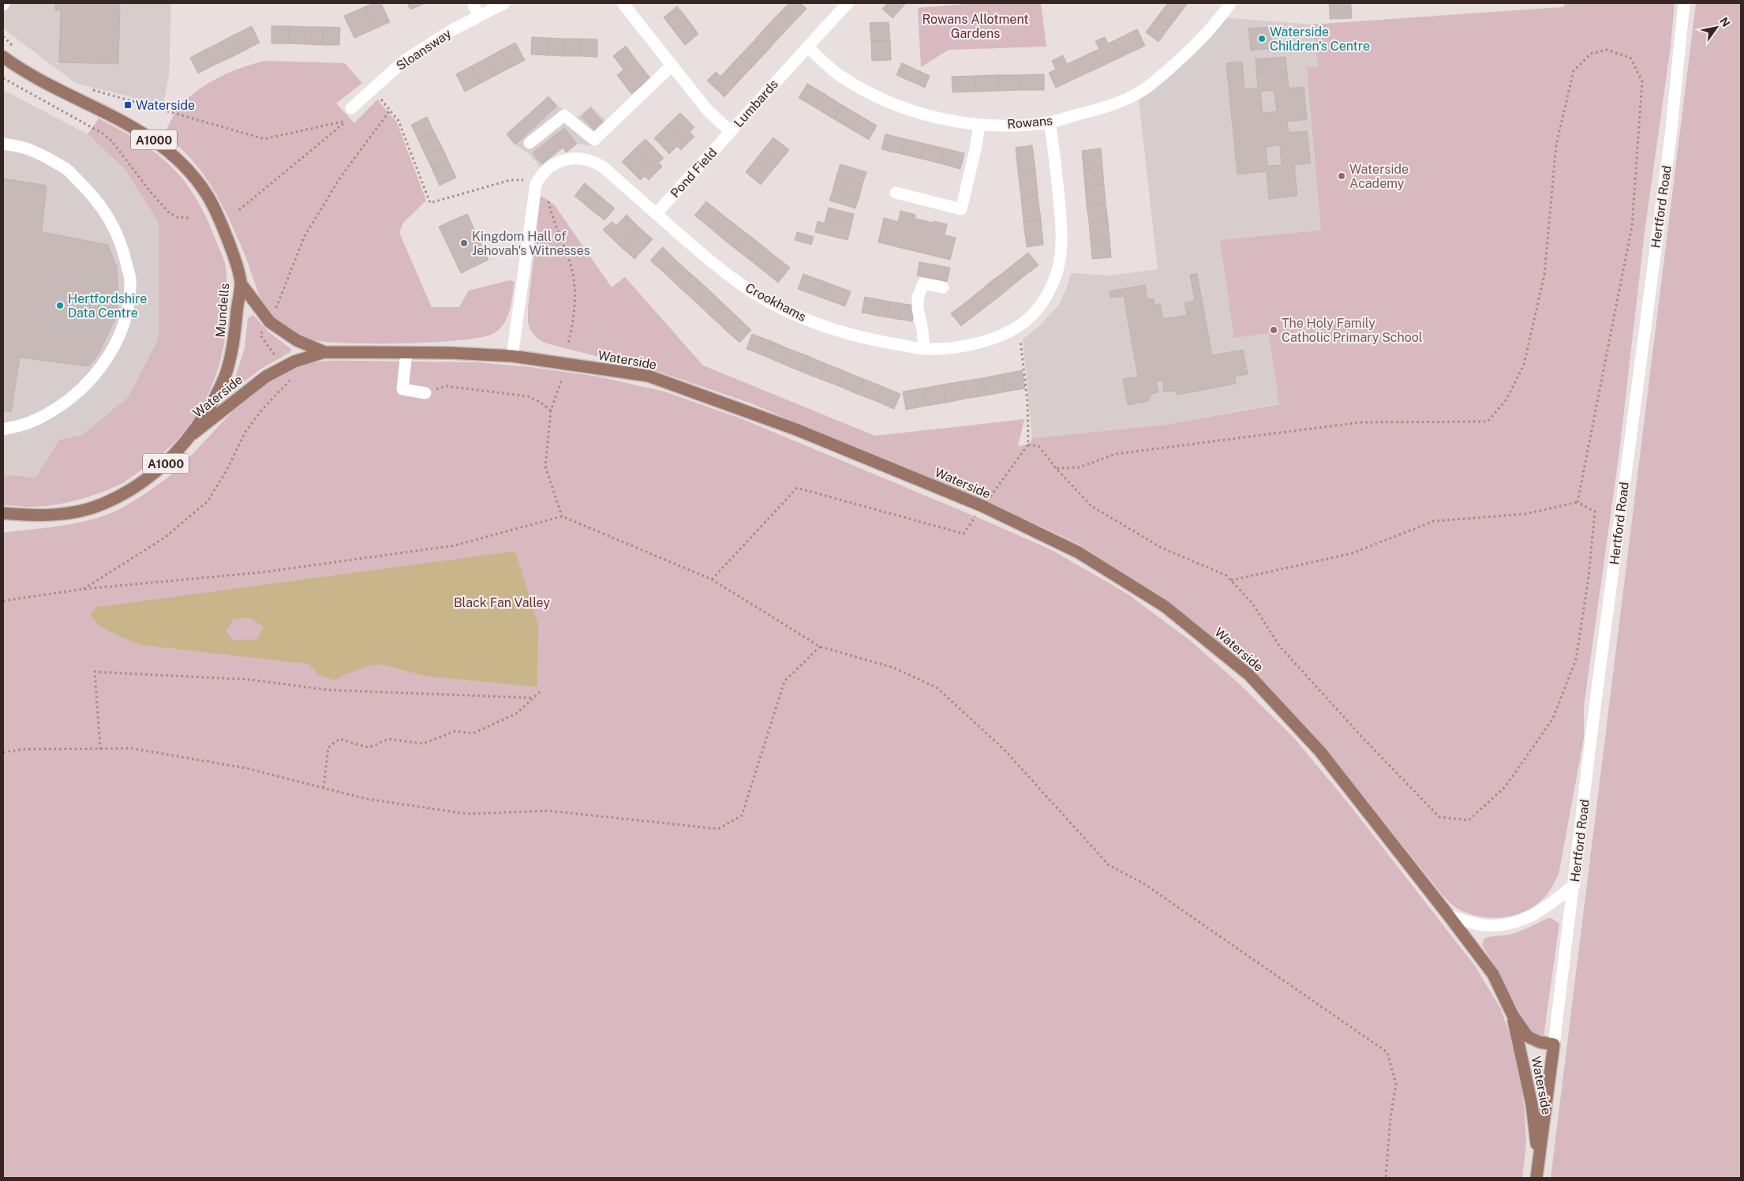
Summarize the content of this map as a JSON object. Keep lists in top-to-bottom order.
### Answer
{
  "streets": {
    "main road": ["A1000", "Mundells", "Waterside"],
    "street": [
      "Sloansway",
      "Lumbards",
      "Rowans",
      "Pond Field",
      "Hertford Road",
      "Crookhams"
    ]
  },
  "crossings": [
    ["Lumbards", "Rowans"],
    ["Lumbards", "Pond Field"],
    ["Rowans", "Crookhams"],
    ["Pond Field", "Crookhams"],
    ["Hertford Road", "Waterside"],
    ["Mundells", "Waterside"]
  ],
  "parks": ["Rowans Allotment Gardens", "Black Fan Valley"],
  "places": {
    "other": [
      "Waterside Children's Centre",
      "Waterside Academy",
      "Kingdom Hall of Jehovah's Witnesses",
      "Hertfordshire Data Centre",
      "The Holy Family Catholic Primary School"
    ],
    "transit": ["Waterside"]
  },
  "north": "top right"
}
